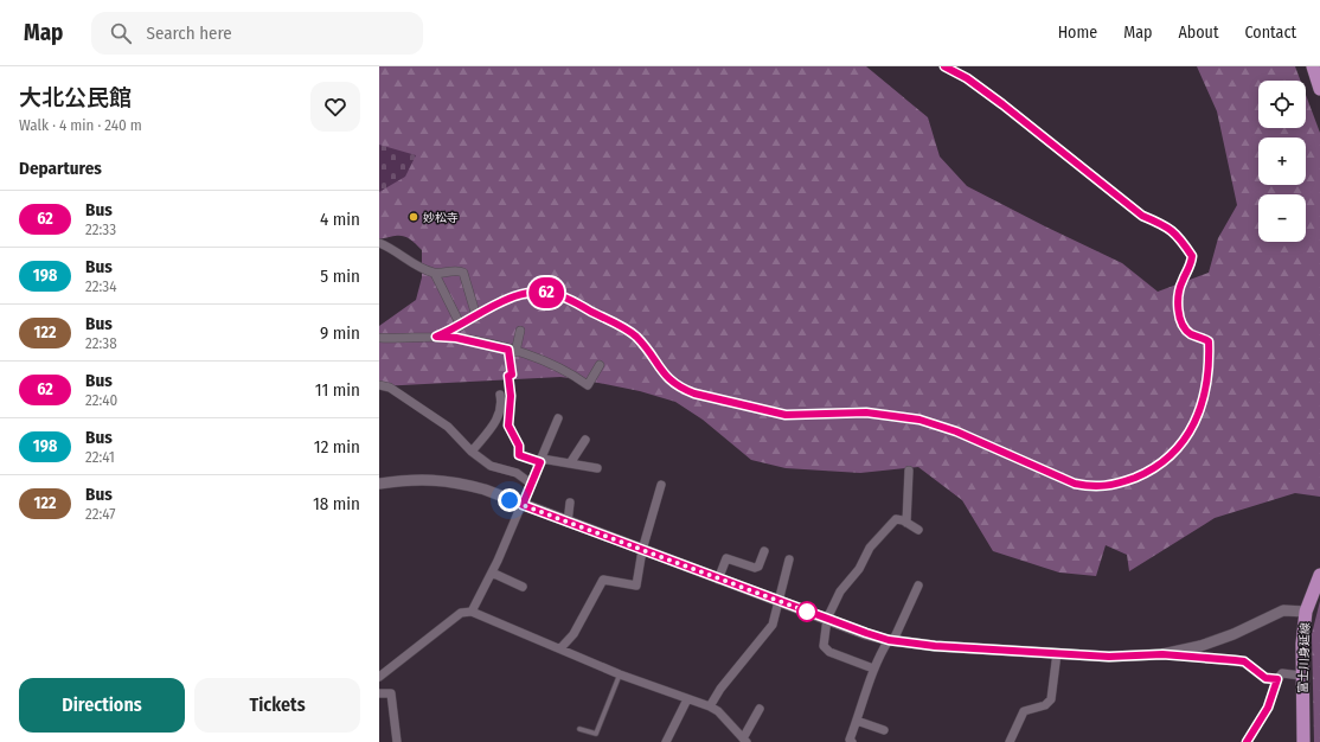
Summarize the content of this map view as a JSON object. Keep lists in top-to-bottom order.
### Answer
{
  "streets": {
    "main road": ["富士川身延線"]
  },
  "places": ["妙松寺"],
  "lines": ["bus line 62"],
  "page": {
    "header": "Map",
    "search": "Search here",
    "nav": [
      "Home",
      "Map",
      "About",
      "Contact"
    ],
    "heading": [
      ["大北公民館", "Walk · 4 min · 240 m"],
      "Departures"
    ],
    "on_map": "62",
    "map_buttons": ["+", "−"],
    "list": [
      {
        "mark": "62",
        "name": "Bus",
        "note": "22:33",
        "value": "4 min"
      },
      {
        "mark": "198",
        "name": "Bus",
        "note": "22:34",
        "value": "5 min"
      },
      {
        "mark": "122",
        "name": "Bus",
        "note": "22:38",
        "value": "9 min"
      },
      {
        "mark": "62",
        "name": "Bus",
        "note": "22:40",
        "value": "11 min"
      },
      {
        "mark": "198",
        "name": "Bus",
        "note": "22:41",
        "value": "12 min"
      },
      {
        "mark": "122",
        "name": "Bus",
        "note": "22:47",
        "value": "18 min"
      }
    ],
    "buttons": ["Directions", "Tickets"]
  }
}
